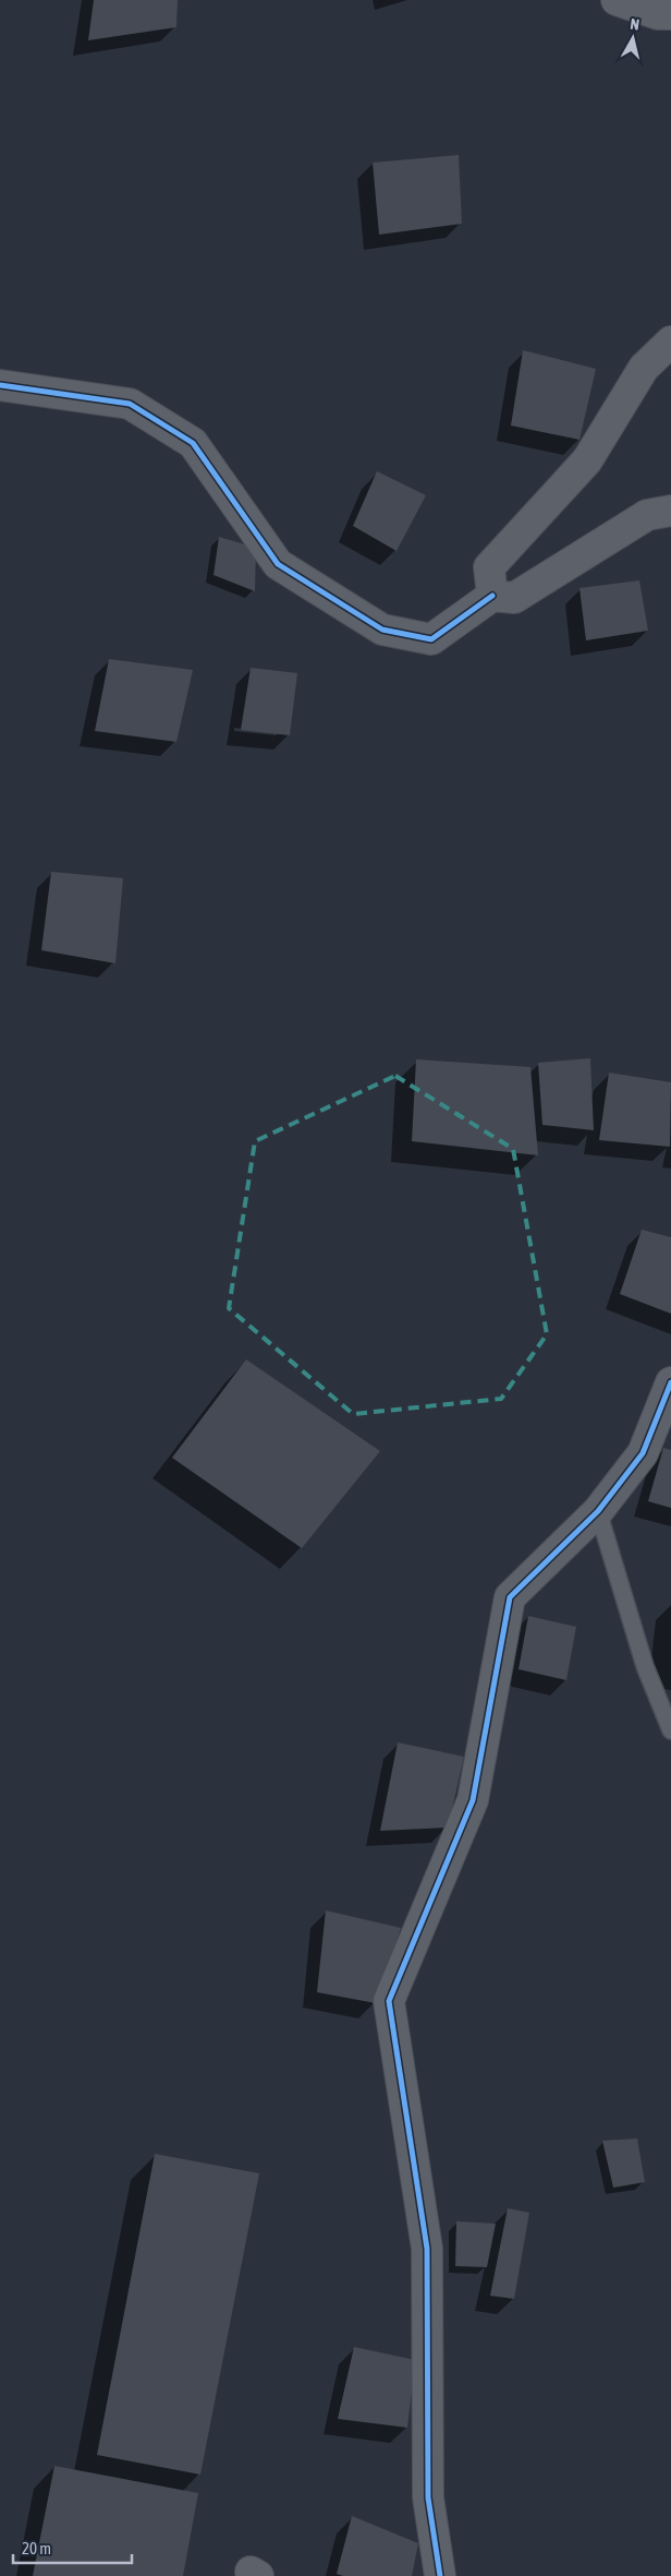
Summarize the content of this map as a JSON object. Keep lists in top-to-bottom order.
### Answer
{
  "scale_bar": "20 m",
  "north": "top"
}
